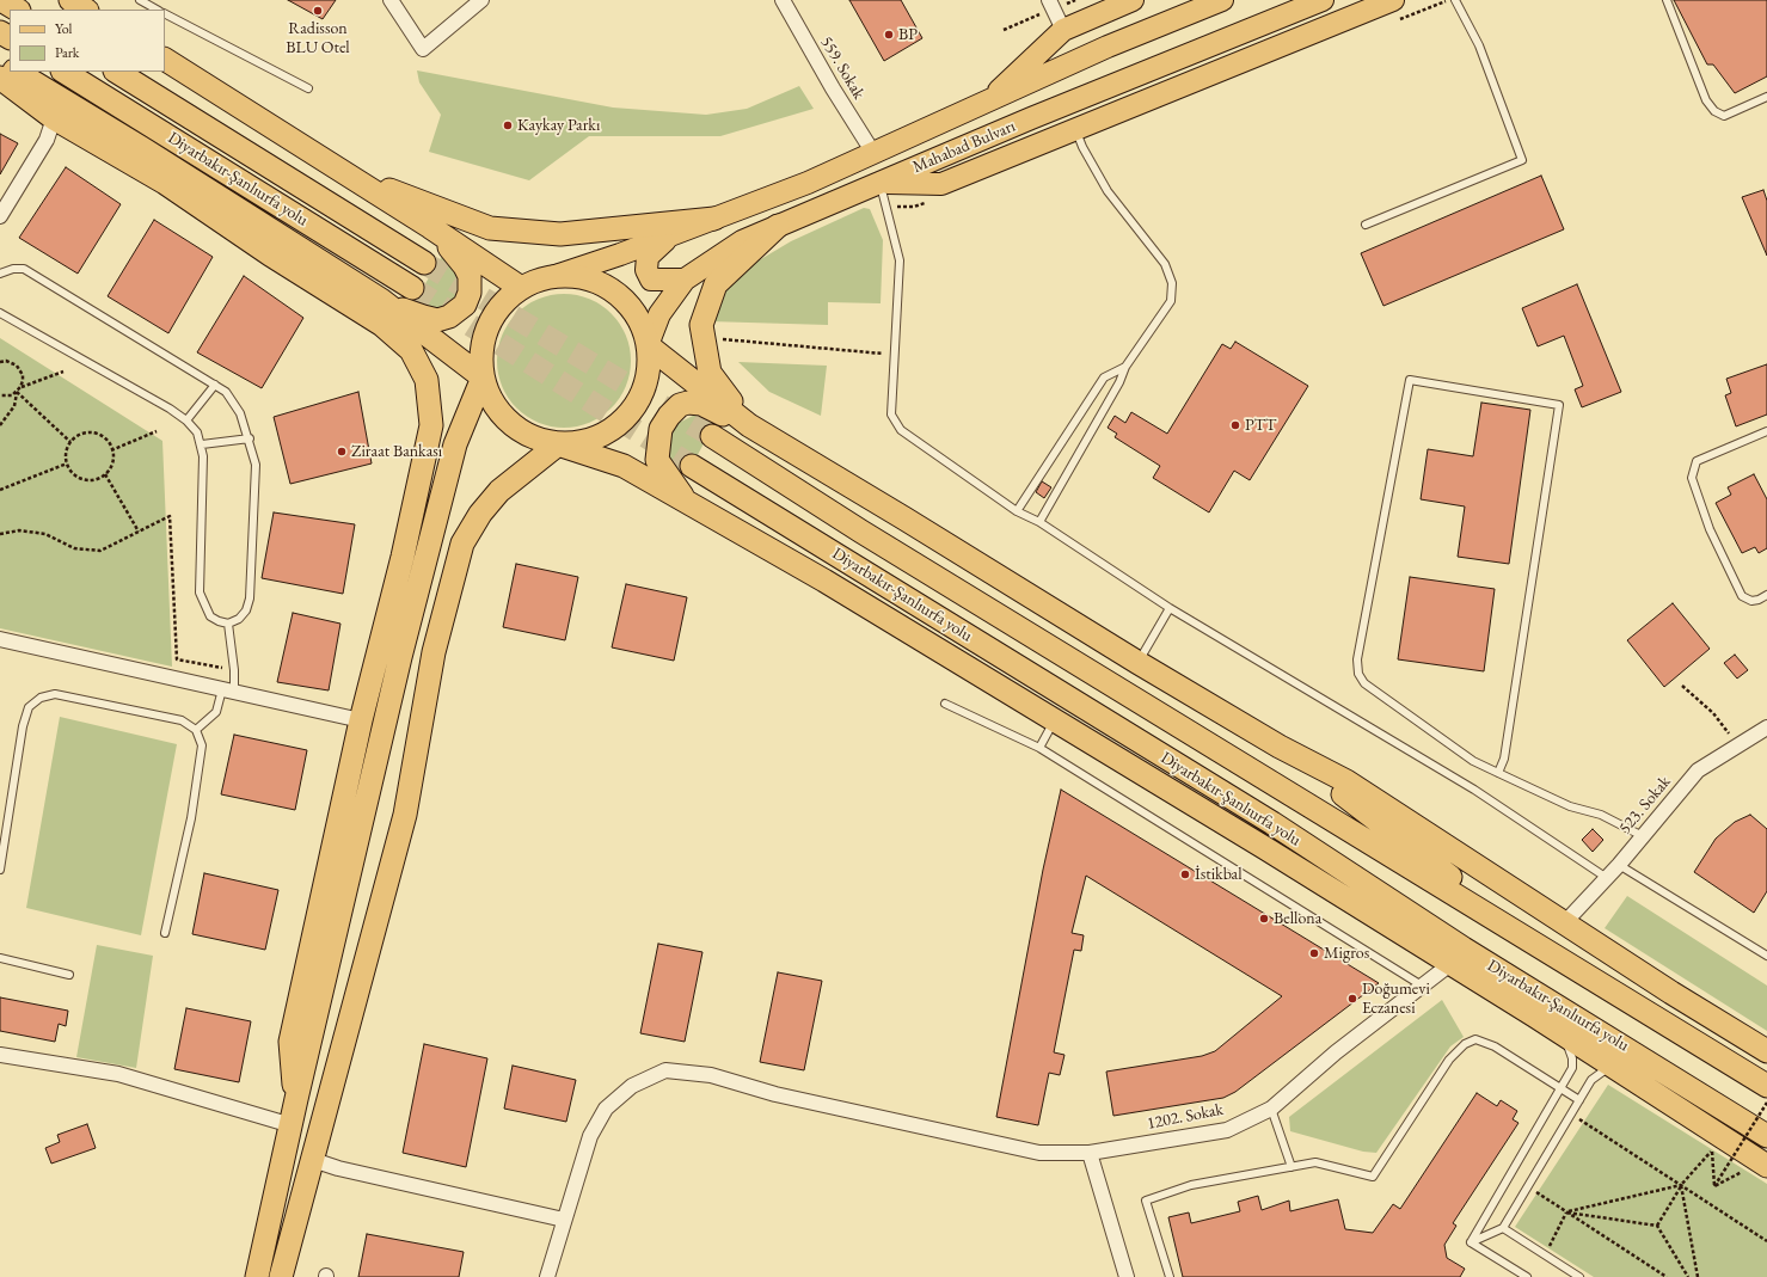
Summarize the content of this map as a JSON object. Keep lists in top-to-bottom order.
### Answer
{
  "streets": {
    "highway": ["Diyarbakır-Şanlıurfa yolu"],
    "main road": ["Mahabad Bulvarı"],
    "street": ["559. Sokak", "523. Sokak", "1202. Sokak"]
  },
  "crossings": [
    ["559. Sokak", "Mahabad Bulvarı"],
    ["Diyarbakır-Şanlıurfa yolu", "1202. Sokak"]
  ],
  "places": [
    "Radisson BLU Otel",
    "BP",
    "Kaykay Parkı",
    "PTT",
    "Ziraat Bankası",
    "İstikbal",
    "Bellona",
    "Migros",
    "Doğumevi Eczanesi"
  ],
  "legend": ["Yol", "Park"]
}
